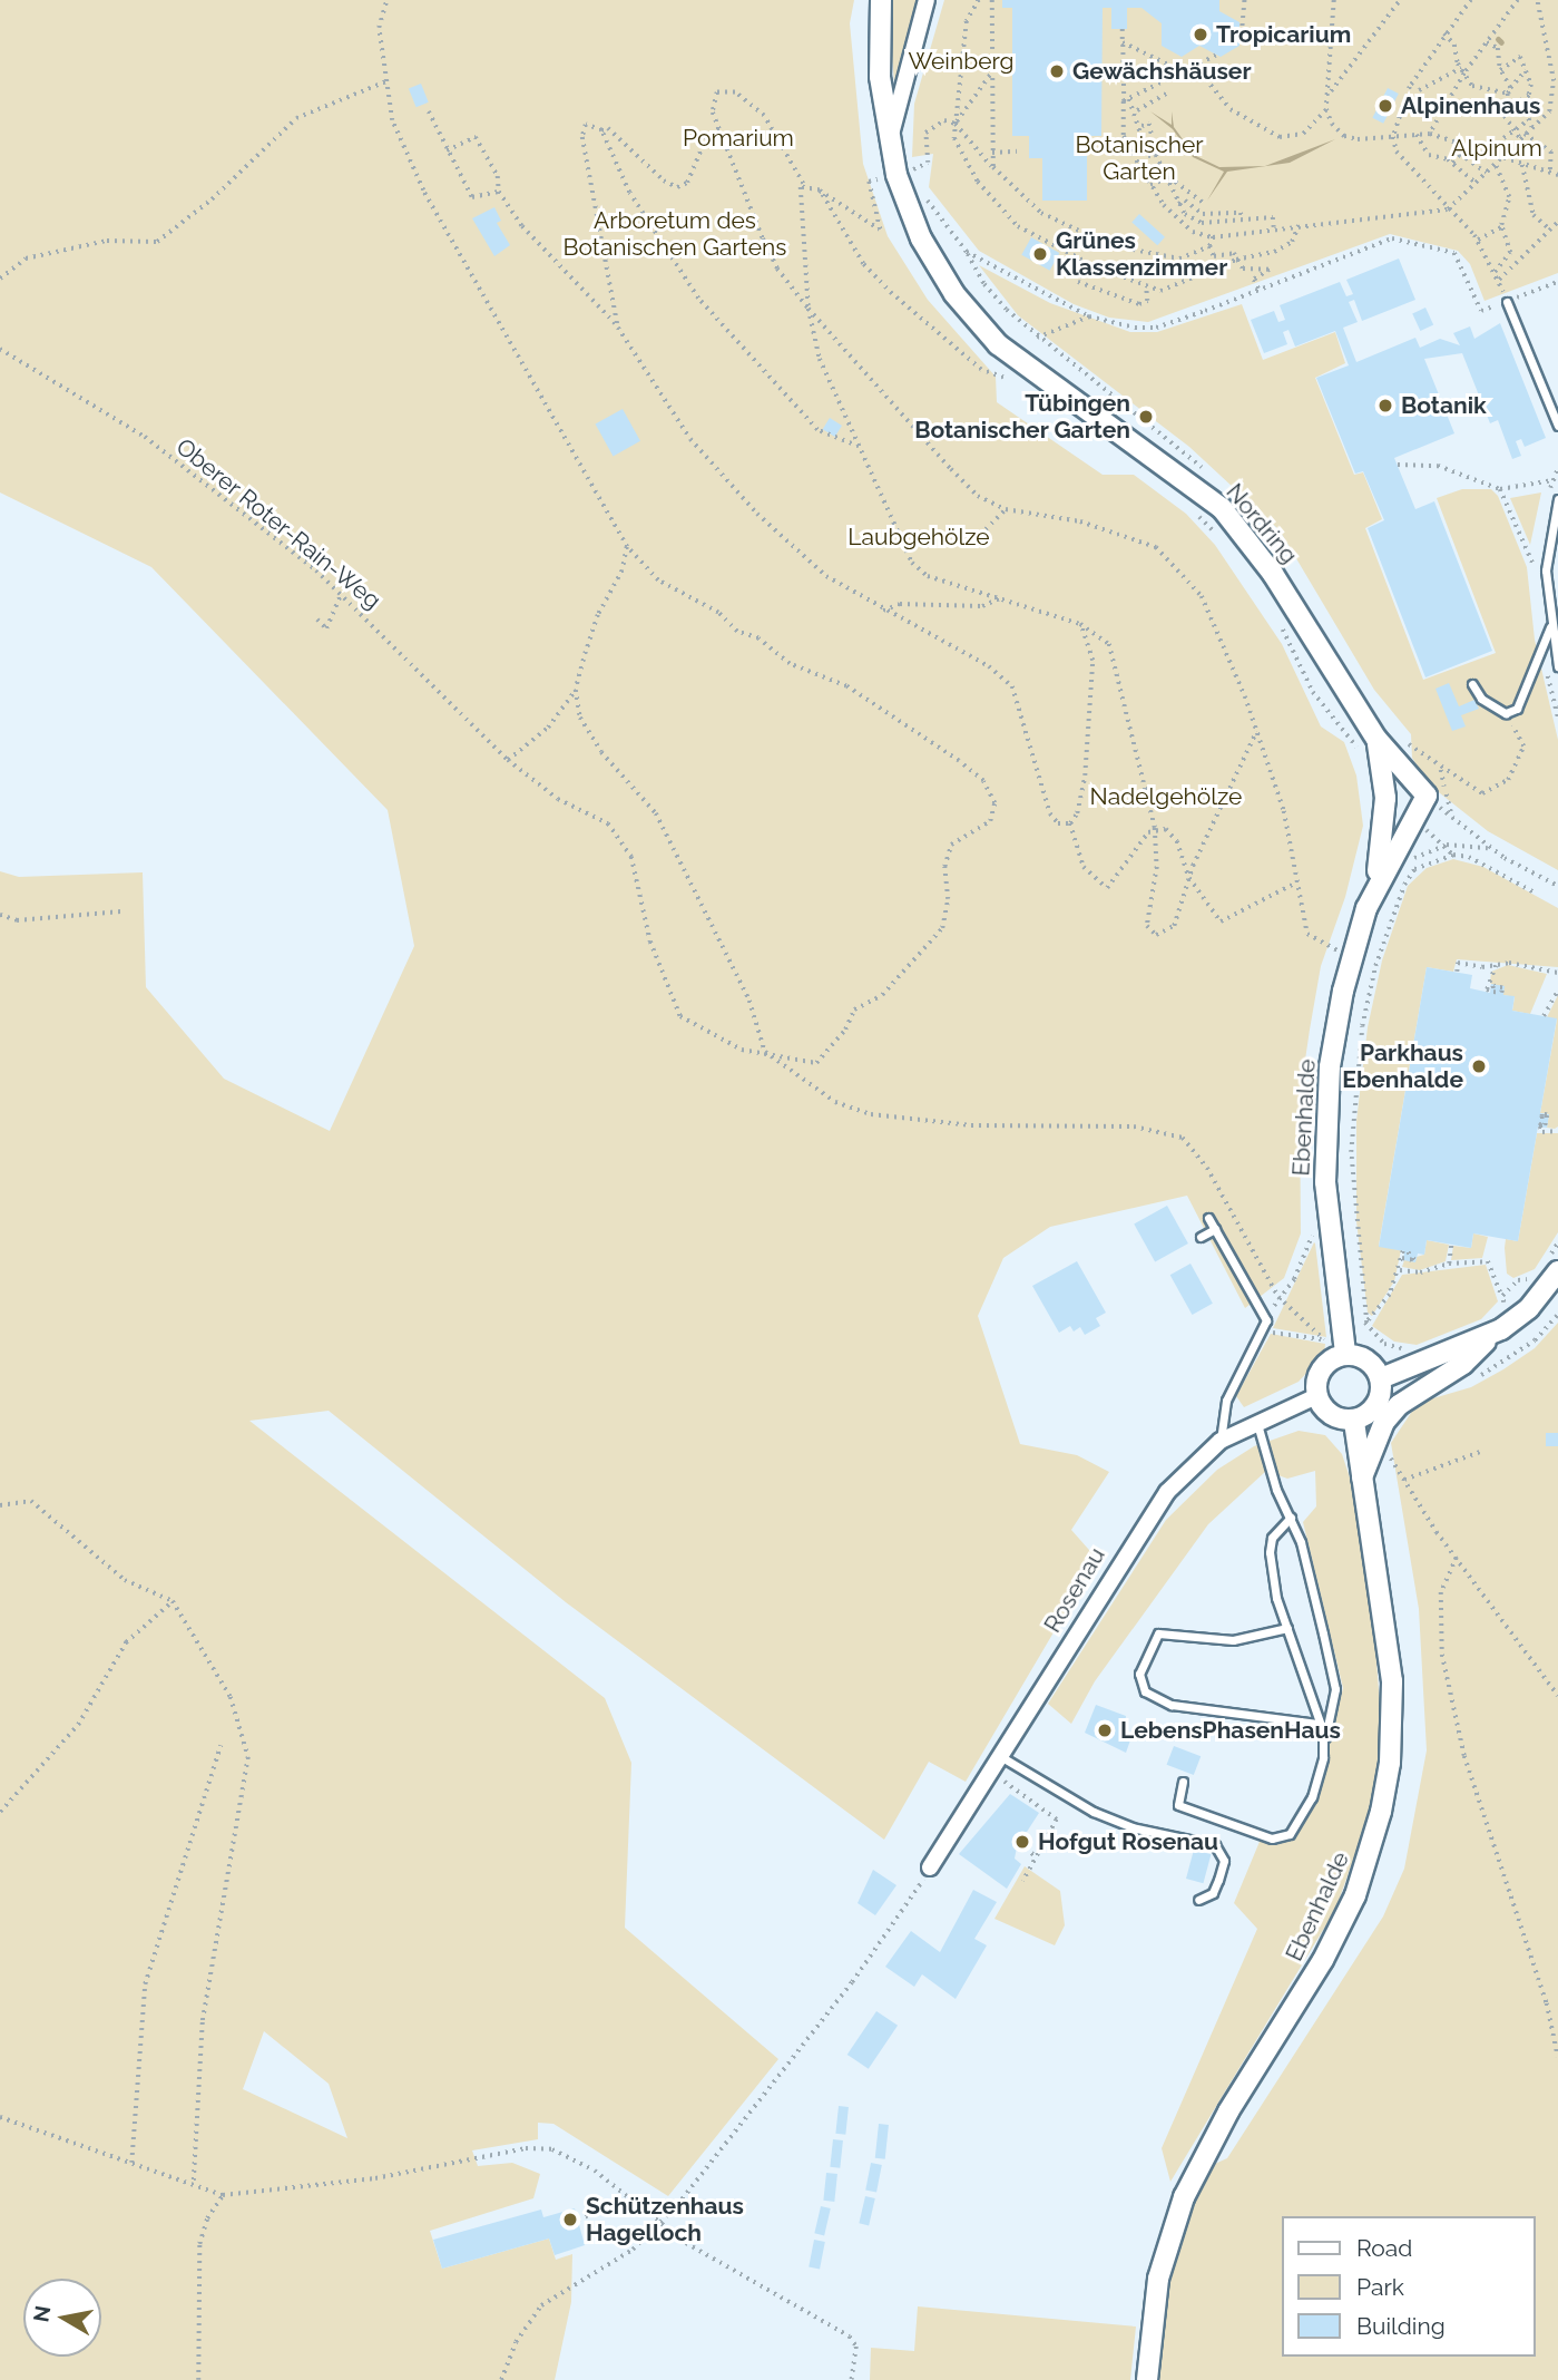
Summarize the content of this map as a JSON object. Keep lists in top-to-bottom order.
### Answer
{
  "streets": {
    "street": ["Nordring", "Ebenhalde", "Rosenau"],
    "path": ["Oberer Roter-Rain-Weg"]
  },
  "crossings": [
    ["Nordring", "Ebenhalde"],
    ["Ebenhalde", "Rosenau"]
  ],
  "parks": [
    "Weinberg",
    "Pomarium",
    "Botanischer Garten",
    "Alpinum",
    "Arboretum des Botanischen Gartens",
    "Laubgehölze",
    "Nadelgehölze"
  ],
  "places": [
    "Tropicarium",
    "Gewächshäuser",
    "Alpinenhaus",
    "Grünes Klassenzimmer",
    "Botanik",
    "Tübingen Botanischer Garten",
    "Parkhaus Ebenhalde",
    "LebensPhasenHaus",
    "Hofgut Rosenau",
    "Schützenhaus Hagelloch"
  ],
  "legend": ["Road", "Park", "Building"],
  "north": "left"
}
